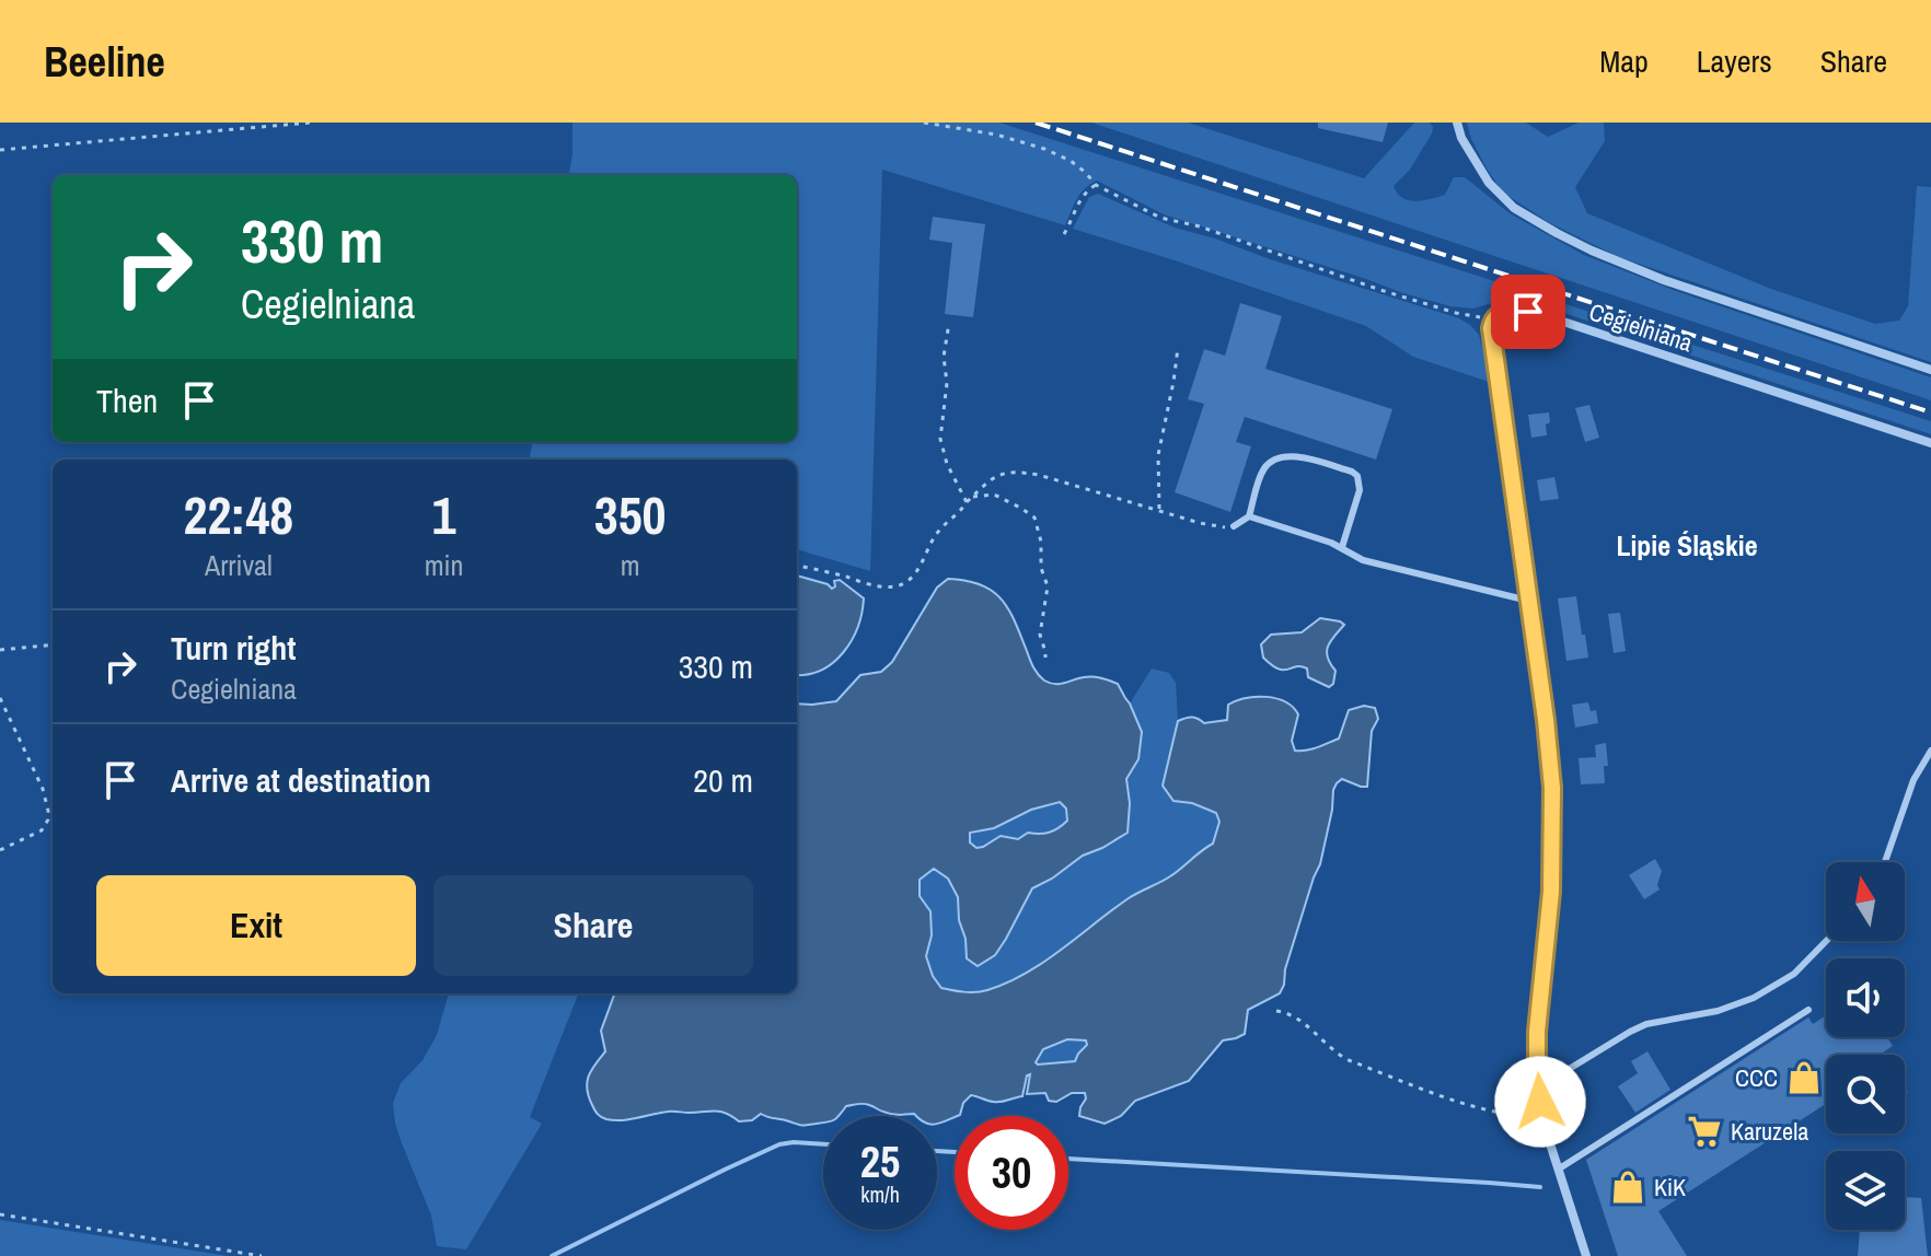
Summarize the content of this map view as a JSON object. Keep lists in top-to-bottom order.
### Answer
{
  "streets": {
    "street": ["Cegielniana"]
  },
  "districts": ["Lipie Śląskie"],
  "places": {
    "shop": ["CCC", "KiK"],
    "supermarket": ["Karuzela"]
  },
  "north": "top",
  "page": {
    "header": "Beeline",
    "nav": ["Map", "Layers", "Share"],
    "turn": ["330 m", "Cegielniana"],
    "then": "Then",
    "eta": [
      "22:48",
      "Arrival",
      "1",
      "min",
      "350",
      "m"
    ],
    "list": [
      {
        "name": "Turn right",
        "note": "Cegielniana",
        "value": "330 m"
      },
      {
        "name": "Arrive at destination",
        "value": "20 m"
      }
    ],
    "buttons": ["Exit", "Share"],
    "speed": "25 km/h",
    "limit": "30"
  }
}
